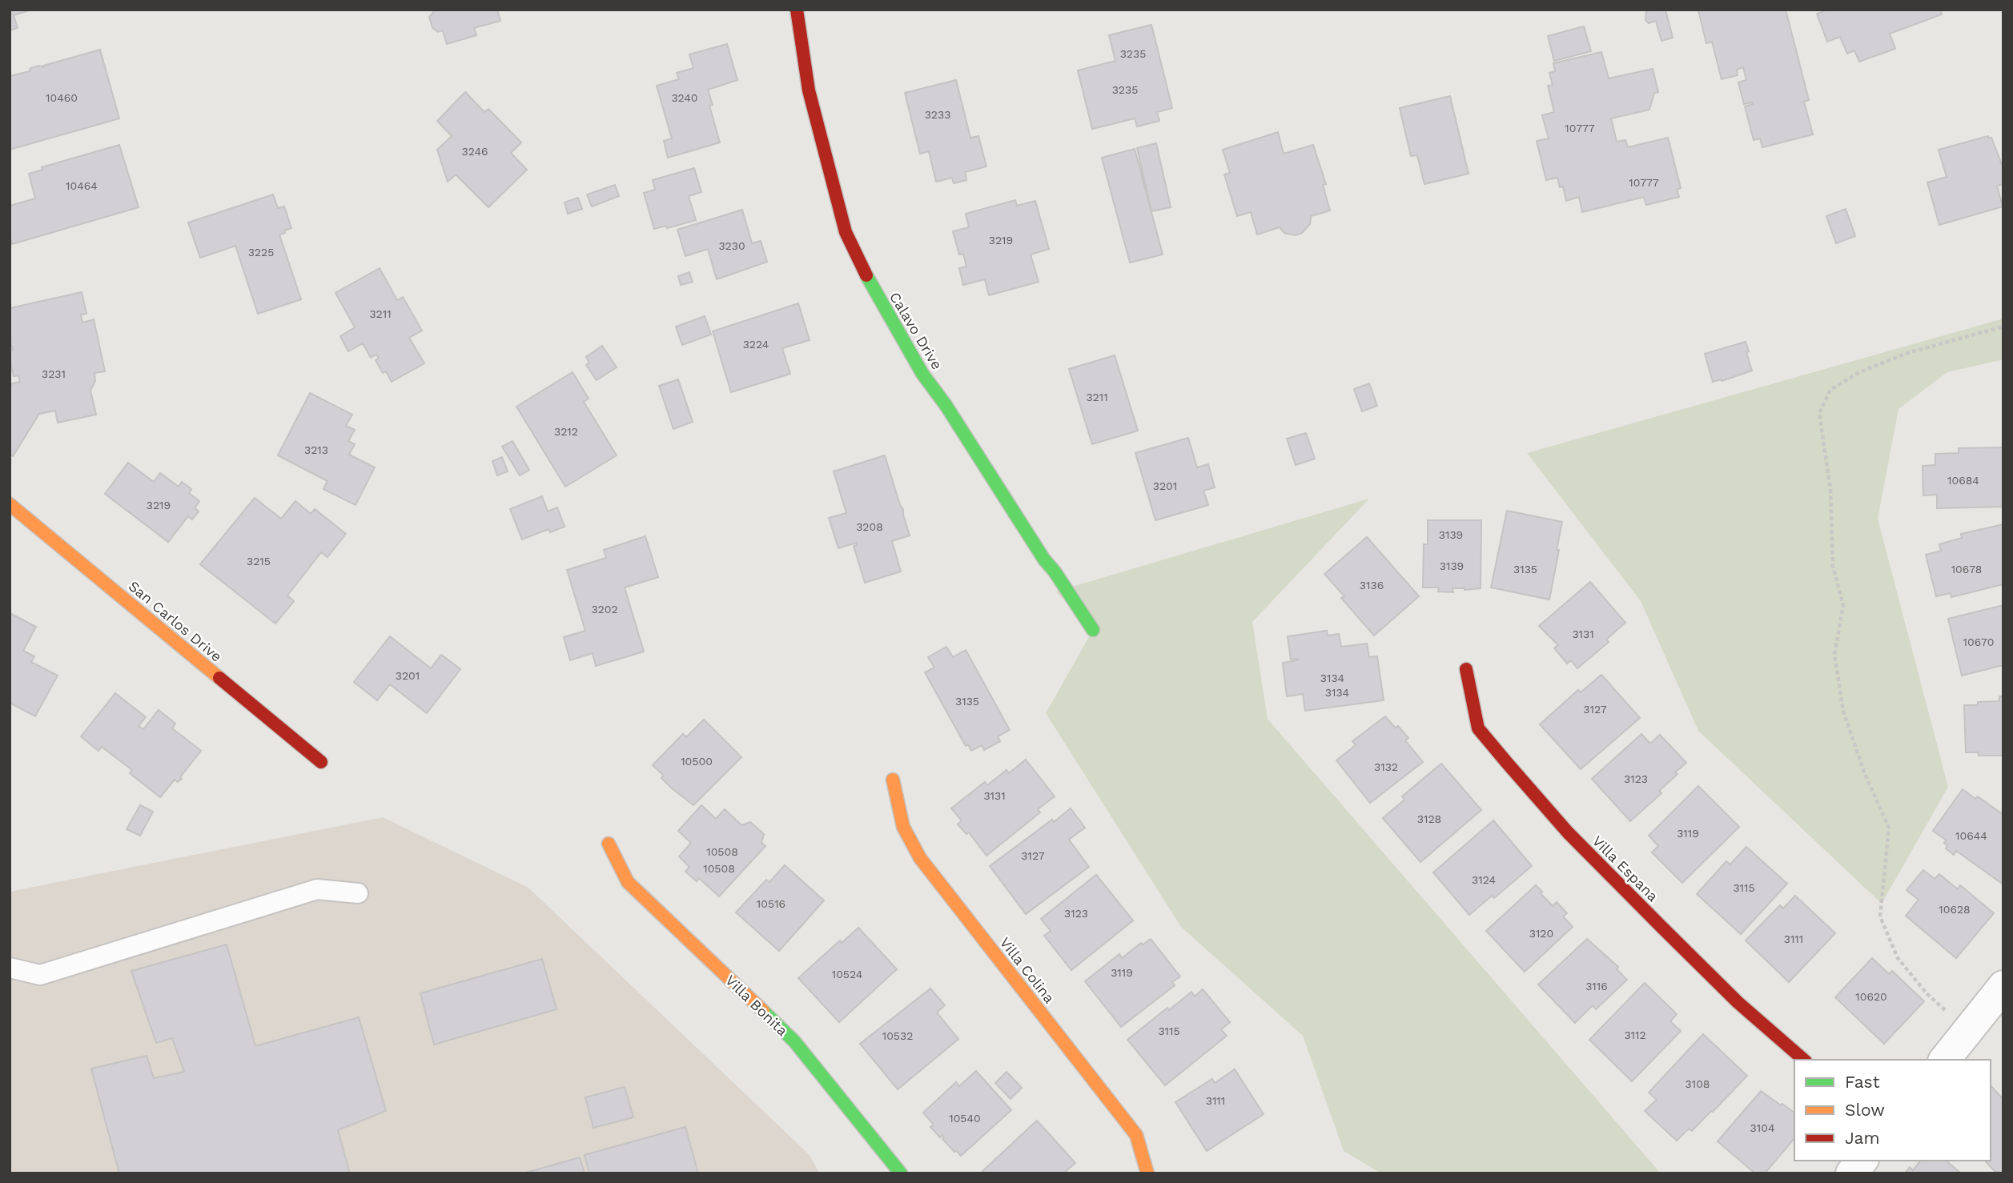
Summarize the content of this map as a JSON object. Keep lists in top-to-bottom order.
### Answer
{
  "streets": {
    "street": [
      "Calavo Drive",
      "San Carlos Drive",
      "Villa Espana",
      "Villa Colina",
      "Villa Bonita"
    ]
  },
  "house_numbers": [
    "3235",
    "3235",
    "10460",
    "3240",
    "3233",
    "10777",
    "3246",
    "10777",
    "10464",
    "3219",
    "3230",
    "3225",
    "3211",
    "3224",
    "3231",
    "3211",
    "3212",
    "3213",
    "10684",
    "3201",
    "3219",
    "3208",
    "3139",
    "3215",
    "3139",
    "3135",
    "10678",
    "3136",
    "3202",
    "3131",
    "10670",
    "3201",
    "3134",
    "3134",
    "3135",
    "3127",
    "10500",
    "3132",
    "3123",
    "3131",
    "3128",
    "3119",
    "10644",
    "10508",
    "3127",
    "10508",
    "3124",
    "3115",
    "10516",
    "10628",
    "3123",
    "3120",
    "3111",
    "3119",
    "10524",
    "3116",
    "10620",
    "3115",
    "3112",
    "10532",
    "3108",
    "3111",
    "10540",
    "3104"
  ],
  "legend": ["Fast", "Slow", "Jam"]
}
